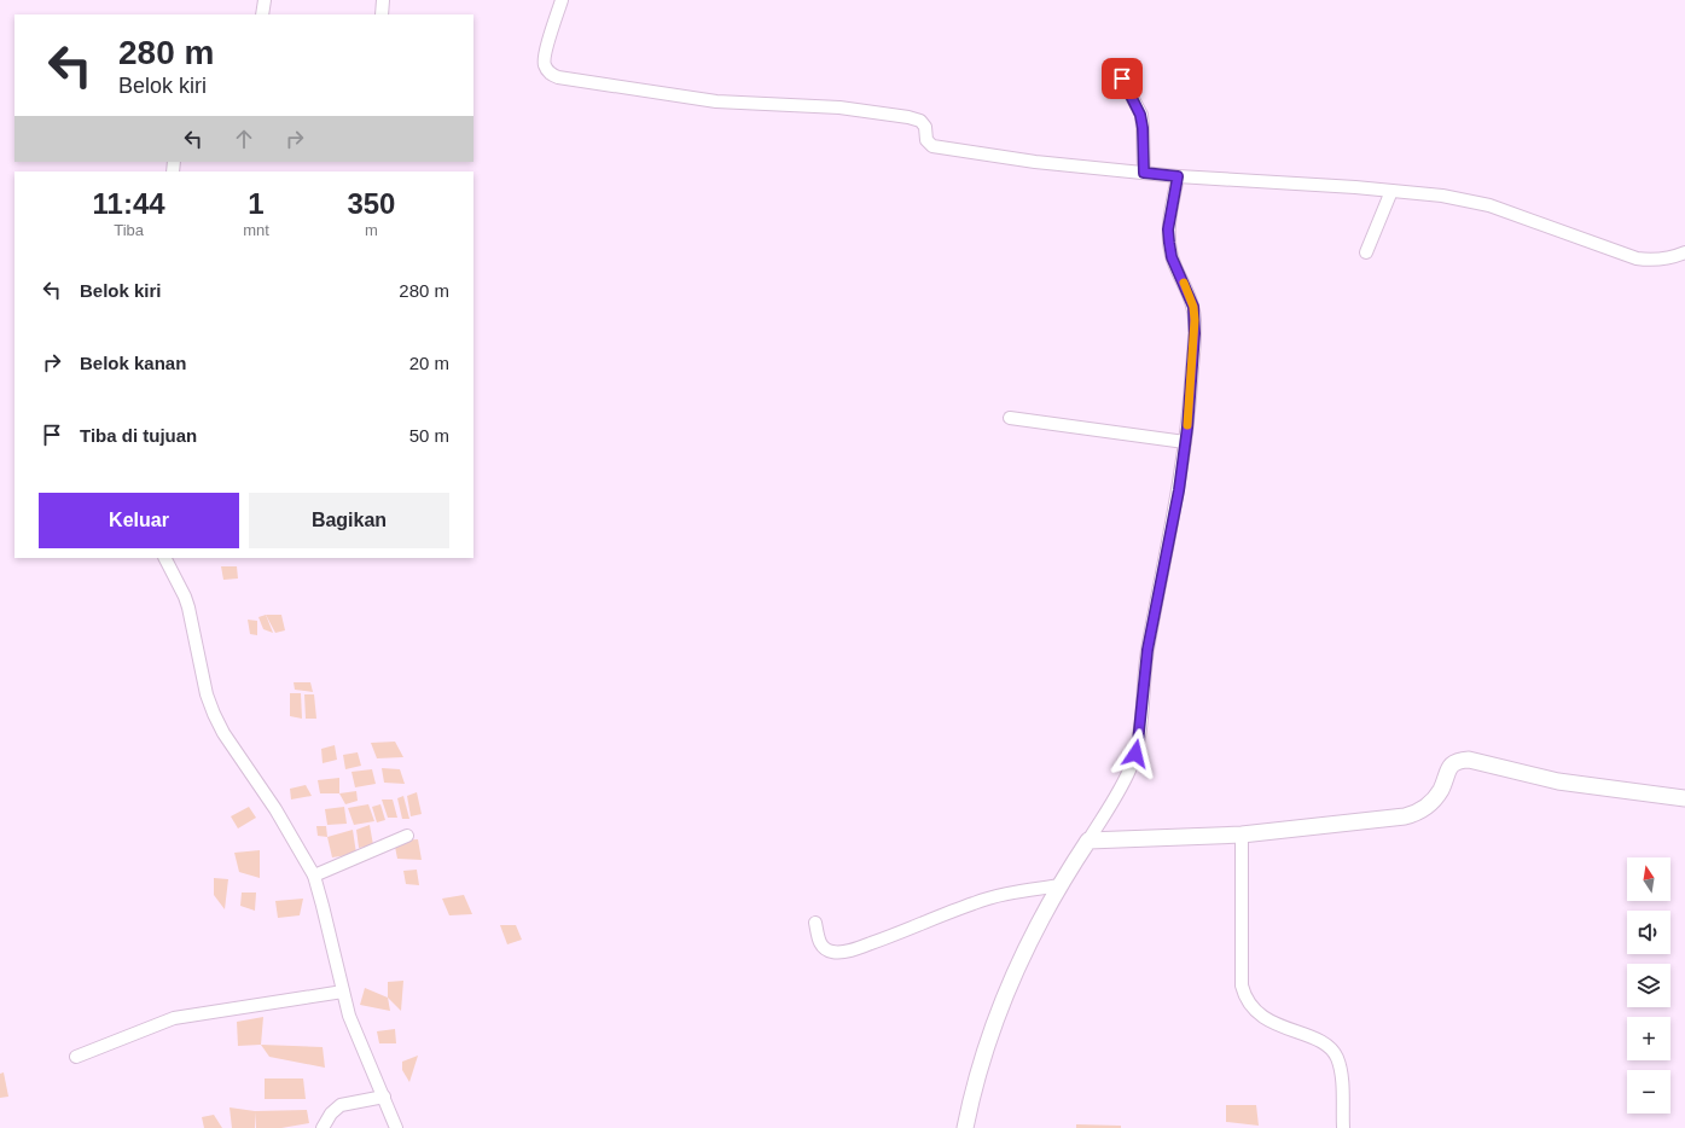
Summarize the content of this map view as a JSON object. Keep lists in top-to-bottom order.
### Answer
{
  "north": "top",
  "page": {
    "turn": ["280 m", "Belok kiri"],
    "eta": [
      "11:44",
      "Tiba",
      "1",
      "mnt",
      "350",
      "m"
    ],
    "list": [
      {
        "name": "Belok kiri",
        "value": "280 m"
      },
      {
        "name": "Belok kanan",
        "value": "20 m"
      },
      {
        "name": "Tiba di tujuan",
        "value": "50 m"
      }
    ],
    "buttons": ["Keluar", "Bagikan"],
    "map_buttons": ["+", "−"]
  }
}
